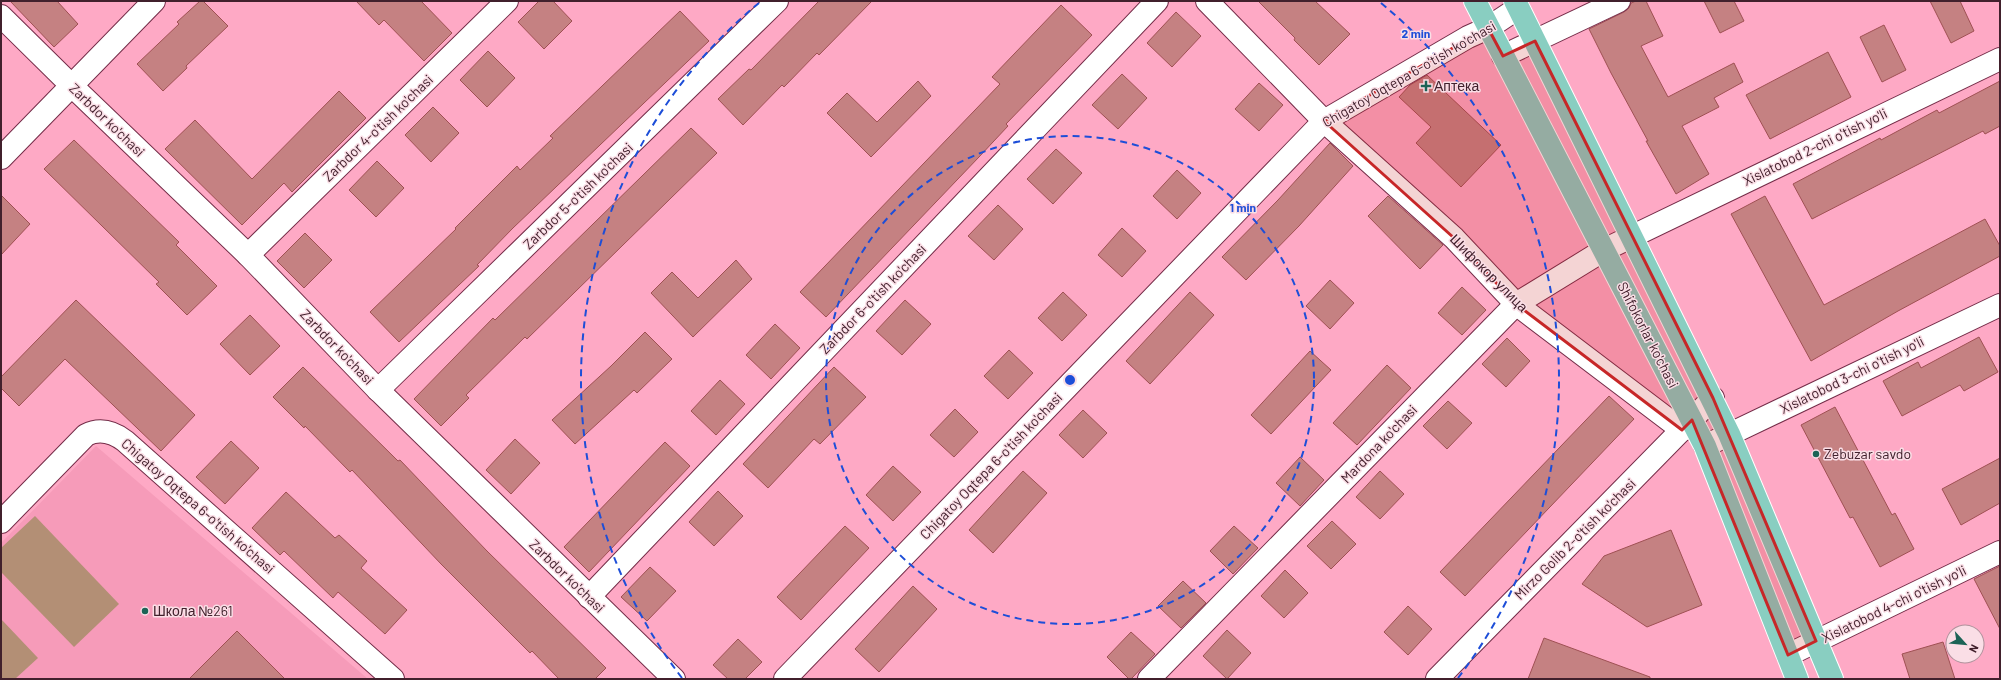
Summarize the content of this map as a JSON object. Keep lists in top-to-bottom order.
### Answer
{
  "streets": {
    "main road": ["Shifokorlar ko'chasi"],
    "street": [
      "Chigatoy Oqtepa 6-o'tish ko'chasi",
      "Zarbdor ko'chasi",
      "Zarbdor 4-o'tish ko'chasi",
      "Xislatobod 2-chi o'tish yo'li",
      "Zarbdor 5-o'tish ko'chasi",
      "Шифокор улица",
      "Zarbdor 6-o'tish ko'chasi",
      "Xislatobod 3-chi o'tish yo'li",
      "Mardona ko'chasi",
      "Mirzo Golib 2-o'tish ko'chasi",
      "Xislatobod 4-chi o'tish yo'li"
    ]
  },
  "crossings": [
    ["Chigatoy Oqtepa 6-o'tish ko'chasi", "Шифокор улица"],
    ["Chigatoy Oqtepa 6-o'tish ko'chasi", "Shifokorlar ko'chasi"],
    ["Zarbdor ko'chasi", "Zarbdor 4-o'tish ko'chasi"],
    ["Zarbdor ko'chasi", "Zarbdor 5-o'tish ko'chasi"],
    ["Zarbdor ko'chasi", "Zarbdor 6-o'tish ko'chasi"],
    ["Xislatobod 2-chi o'tish yo'li", "Shifokorlar ko'chasi"],
    ["Xislatobod 2-chi o'tish yo'li", "Mardona ko'chasi"],
    ["Шифокор улица", "Shifokorlar ko'chasi"],
    ["Шифокор улица", "Mardona ko'chasi"],
    ["Шифокор улица", "Mirzo Golib 2-o'tish ko'chasi"],
    ["Shifokorlar ko'chasi", "Xislatobod 3-chi o'tish yo'li"],
    ["Shifokorlar ko'chasi", "Mardona ko'chasi"],
    ["Shifokorlar ko'chasi", "Mirzo Golib 2-o'tish ko'chasi"],
    ["Shifokorlar ko'chasi", "Xislatobod 4-chi o'tish yo'li"]
  ],
  "places": {
    "health": ["Аптека"],
    "other": ["Zebuzar savdo", "Школа №261"]
  },
  "north": "bottom right",
  "rings": ["2 min", "1 min"]
}
